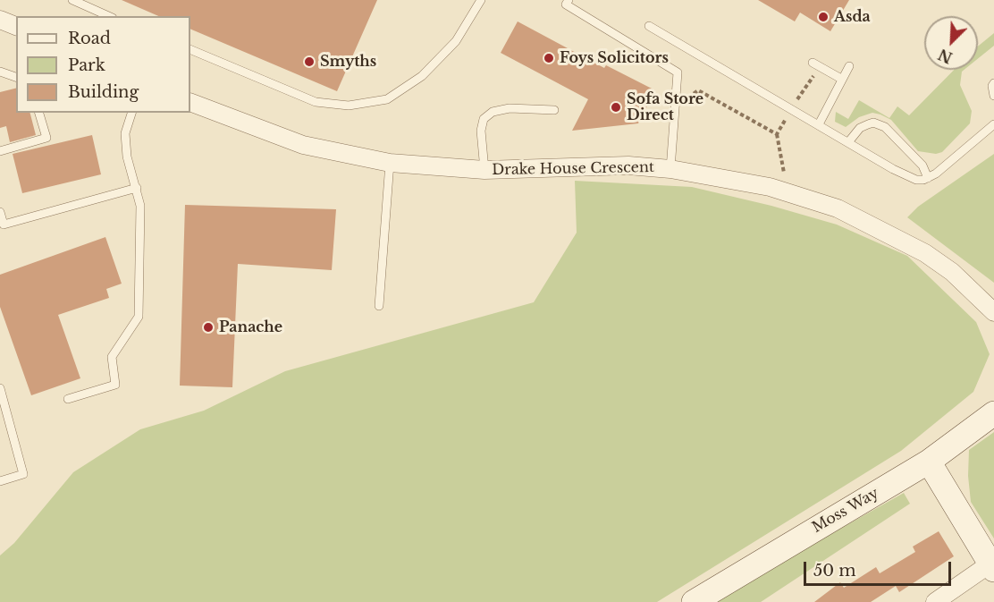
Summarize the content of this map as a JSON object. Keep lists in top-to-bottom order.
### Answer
{
  "streets": {
    "street": ["Drake House Crescent", "Moss Way"]
  },
  "places": [
    "Asda",
    "Foys Solicitors",
    "Smyths",
    "Sofa Store Direct",
    "Panache"
  ],
  "legend": ["Road", "Park", "Building"],
  "scale_bar": "50 m",
  "north": "bottom left"
}
